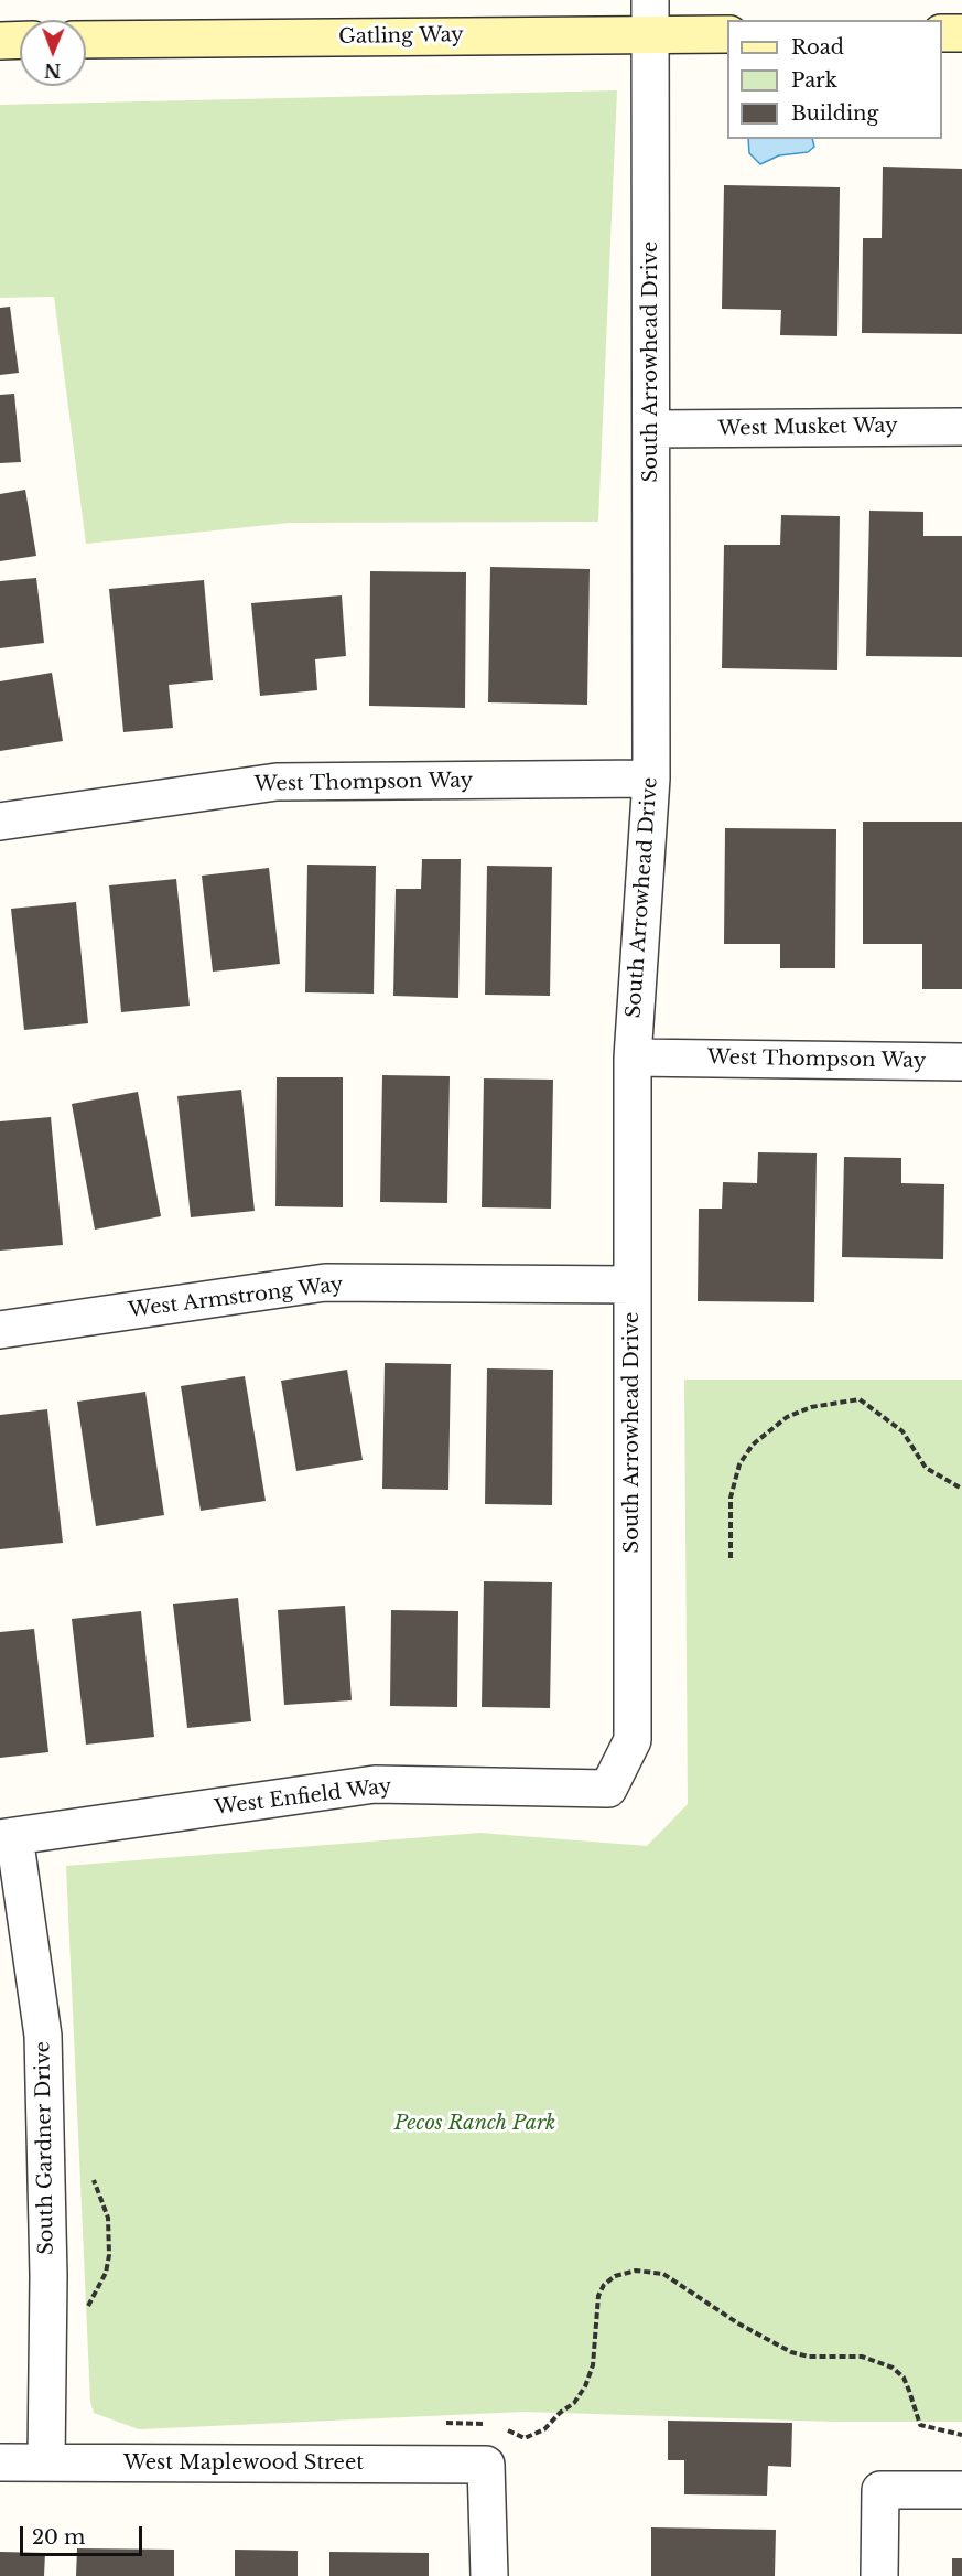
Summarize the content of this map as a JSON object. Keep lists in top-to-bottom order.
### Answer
{
  "streets": {
    "street": [
      "Gatling Way",
      "South Arrowhead Drive",
      "West Musket Way",
      "West Thompson Way",
      "West Armstrong Way",
      "West Enfield Way",
      "South Gardner Drive",
      "West Maplewood Street"
    ]
  },
  "crossings": [
    ["Gatling Way", "South Arrowhead Drive"],
    ["South Arrowhead Drive", "West Musket Way"],
    ["South Arrowhead Drive", "West Thompson Way"],
    ["South Arrowhead Drive", "West Armstrong Way"],
    ["South Arrowhead Drive", "West Enfield Way"],
    ["West Enfield Way", "South Gardner Drive"],
    ["South Gardner Drive", "West Maplewood Street"]
  ],
  "parks": ["Pecos Ranch Park"],
  "legend": ["Road", "Park", "Building"],
  "scale_bar": "20 m",
  "north": "bottom"
}
